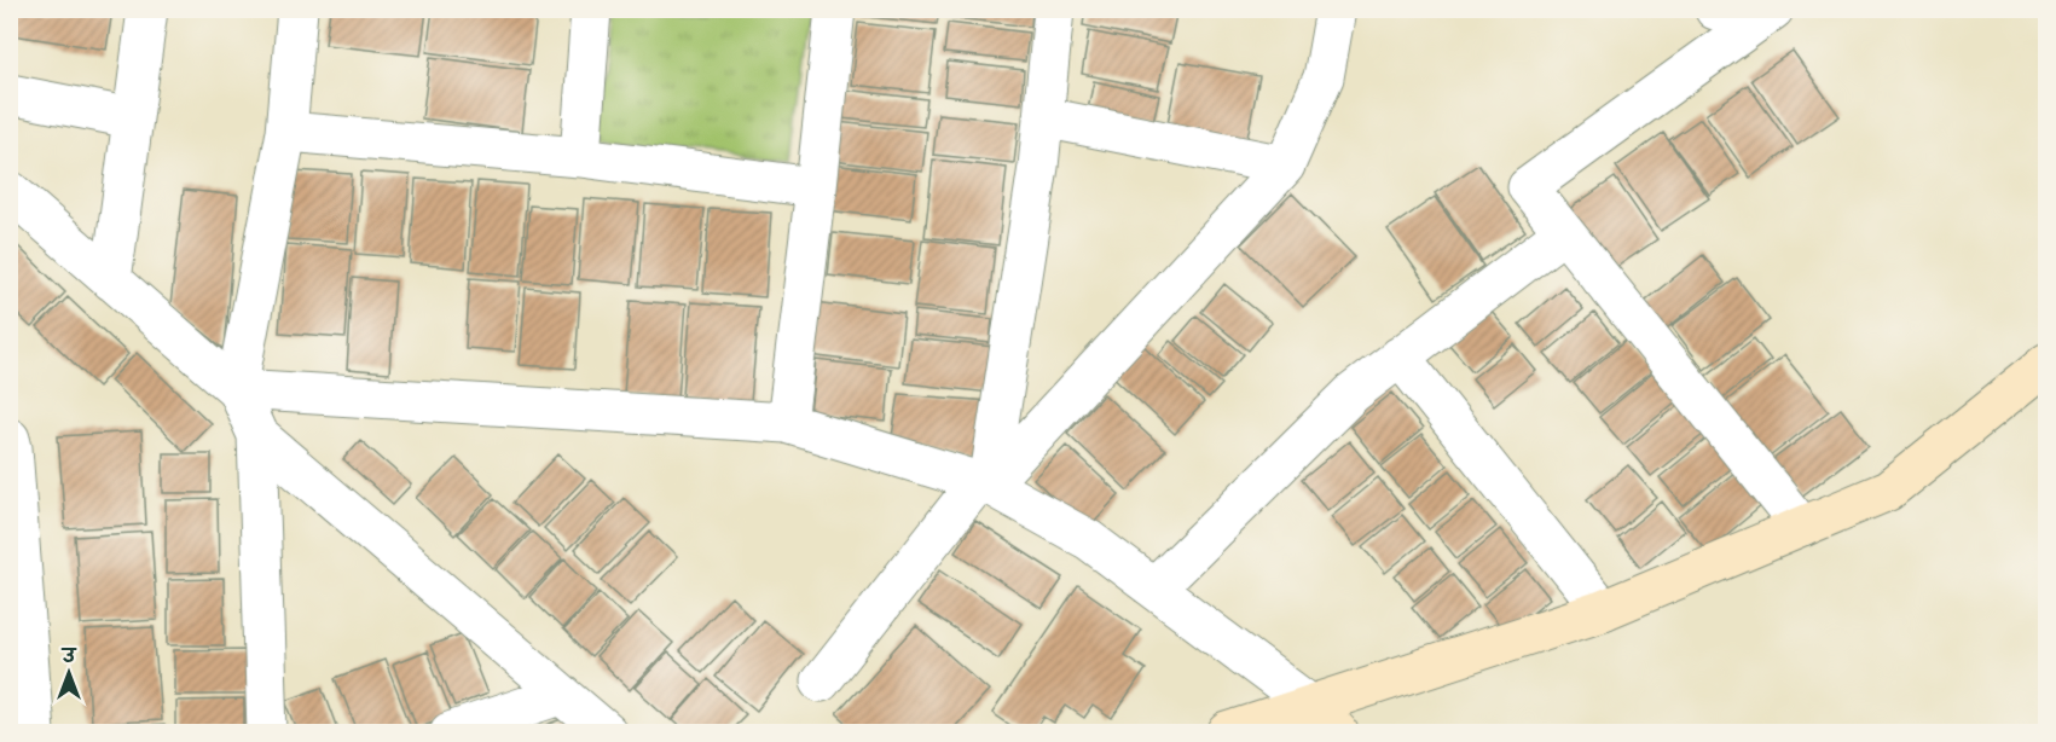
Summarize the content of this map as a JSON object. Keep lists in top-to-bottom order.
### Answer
{
  "north": "top"
}
